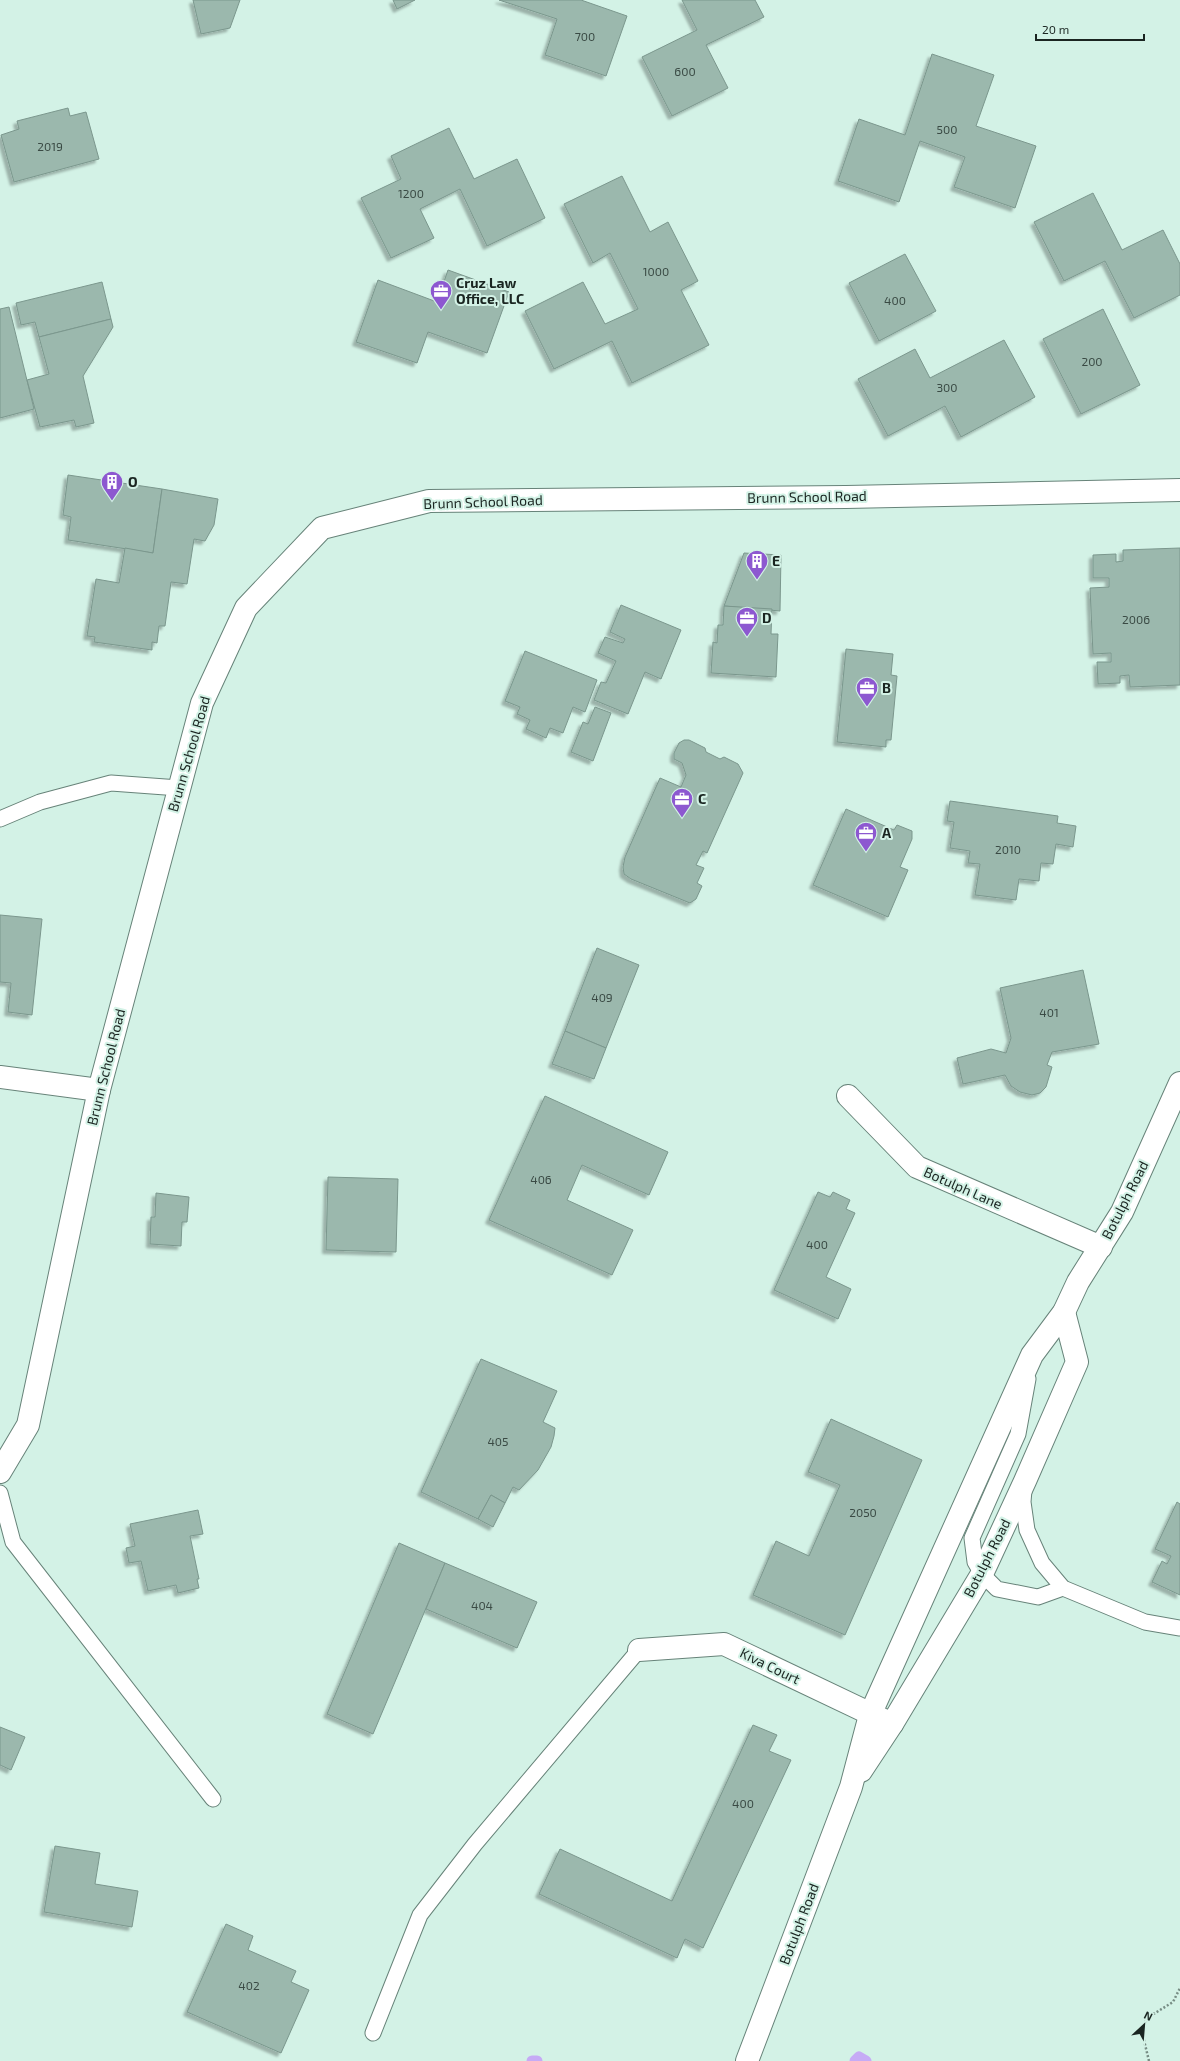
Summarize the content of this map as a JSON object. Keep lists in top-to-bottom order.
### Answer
{
  "streets": {
    "street": [
      "Brunn School Road",
      "Botulph Lane",
      "Botulph Road",
      "Kiva Court"
    ]
  },
  "crossings": [
    ["Botulph Lane", "Botulph Road"],
    ["Botulph Road", "Kiva Court"]
  ],
  "places": {
    "office": [
      "Cruz Law Office, LLC",
      "D",
      "B",
      "C",
      "A"
    ],
    "building": ["O", "E"]
  },
  "house_numbers": [
    "700",
    "600",
    "500",
    "2019",
    "1200",
    "1000",
    "400",
    "200",
    "300",
    "2006",
    "2010",
    "409",
    "401",
    "406",
    "400",
    "405",
    "2050",
    "404",
    "400",
    "402"
  ],
  "scale_bar": "20 m",
  "north": "top right"
}
